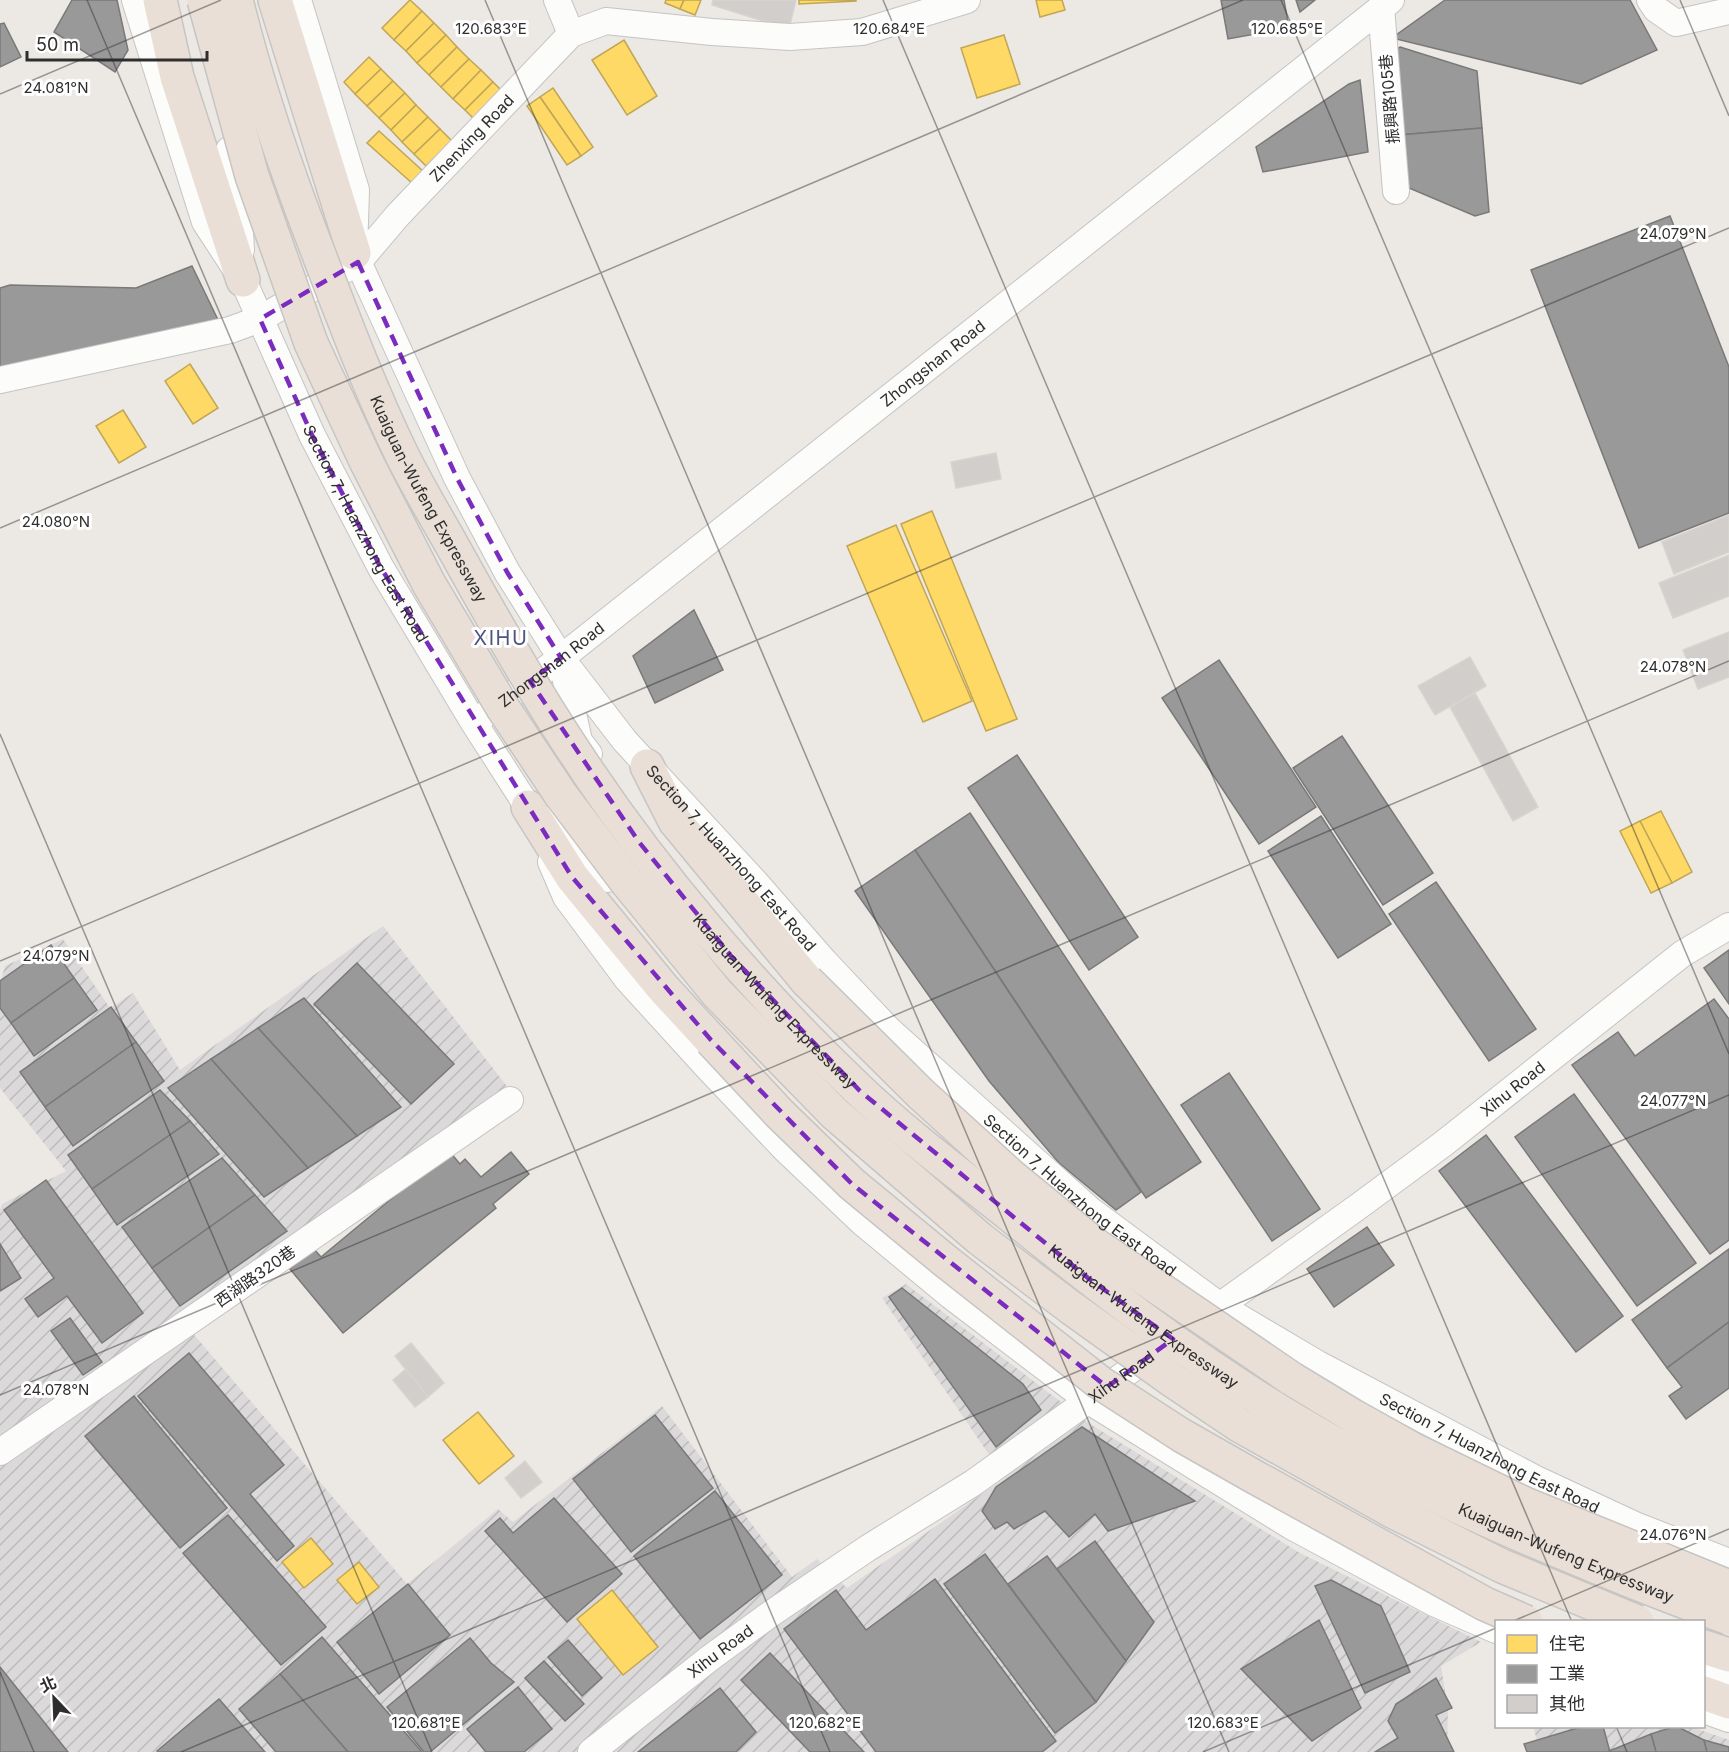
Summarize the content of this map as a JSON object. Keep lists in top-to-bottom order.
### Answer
{
  "streets": {
    "highway": ["Kuaiguan-Wufeng Expressway"],
    "street": [
      "振興路105巷",
      "Zhenxing Road",
      "Zhongshan Road",
      "Section 7, Huanzhong East Road",
      "Xihu Road",
      "西湖路320巷"
    ]
  },
  "crossings": [
    ["振興路105巷", "Zhongshan Road"],
    ["Zhenxing Road", "Section 7, Huanzhong East Road"],
    ["Zhongshan Road", "Section 7, Huanzhong East Road"],
    ["Section 7, Huanzhong East Road", "Xihu Road"]
  ],
  "districts": ["XIHU"],
  "legend": ["住宅", "工業", "其他"],
  "scale_bar": "50 m",
  "north": "top left",
  "coordinates": [
    "120.683°E",
    "120.684°E",
    "120.685°E",
    "24.081°N",
    "24.079°N",
    "24.080°N",
    "24.078°N",
    "24.077°N",
    "24.076°N",
    "120.681°E",
    "120.682°E"
  ]
}
